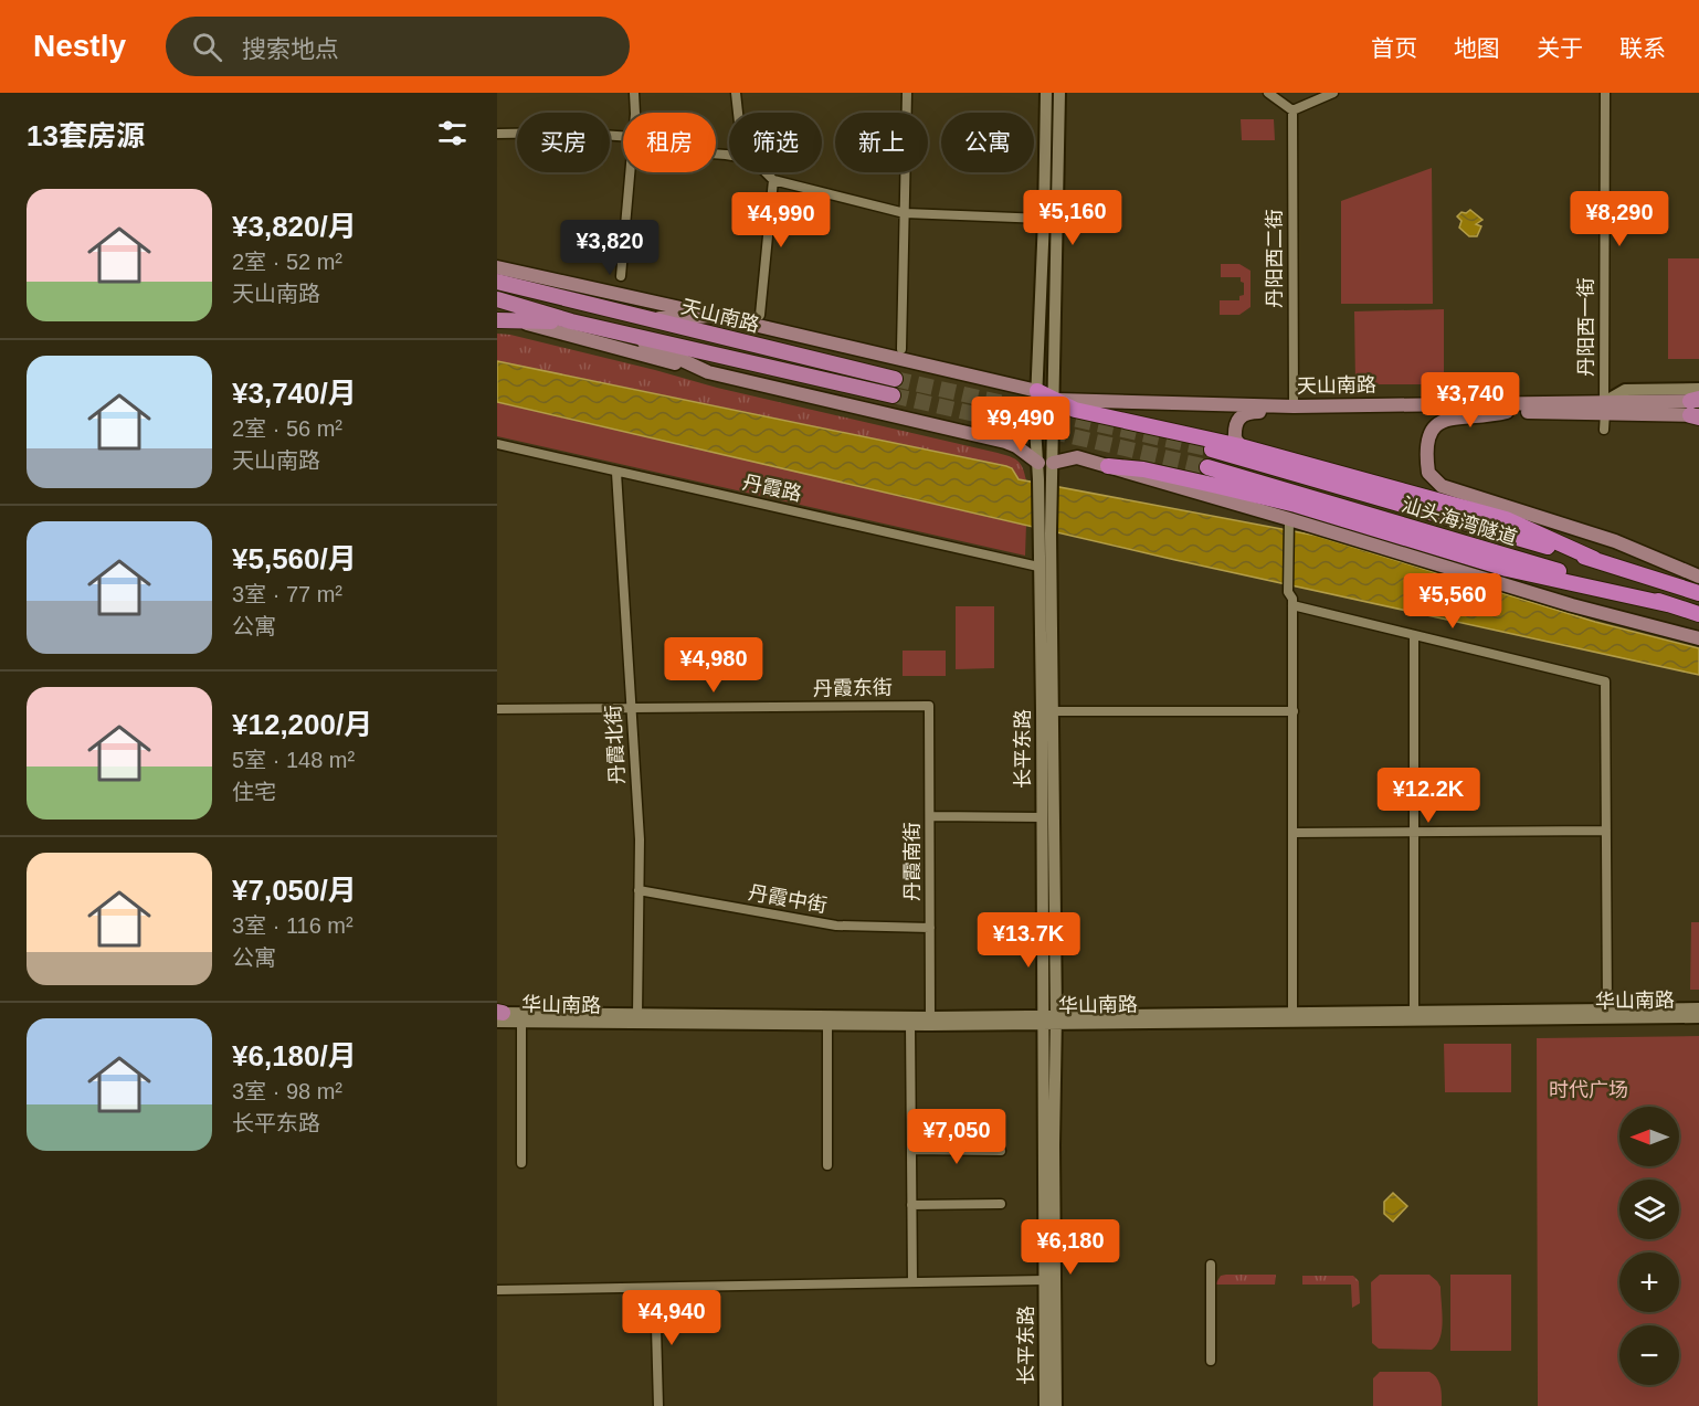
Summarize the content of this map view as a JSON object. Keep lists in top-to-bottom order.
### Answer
{
  "streets": {
    "highway": ["汕头海湾隧道"],
    "main road": ["天山南路"],
    "street": [
      "丹阳西二街",
      "丹阳西一街",
      "丹霞路",
      "丹霞东街",
      "丹霞北街",
      "长平东路",
      "丹霞南街",
      "丹霞中街",
      "华山南路"
    ]
  },
  "crossings": [
    ["丹阳西二街", "天山南路"],
    ["天山南路", "丹阳西一街"],
    ["天山南路", "长平东路"],
    ["丹霞路", "丹霞北街"],
    ["丹霞路", "长平东路"],
    ["丹霞东街", "丹霞北街"],
    ["丹霞东街", "丹霞南街"],
    ["丹霞北街", "丹霞中街"],
    ["丹霞北街", "华山南路"],
    ["长平东路", "华山南路"],
    ["丹霞南街", "丹霞中街"],
    ["丹霞南街", "华山南路"]
  ],
  "parks": ["时代广场"],
  "north": "left",
  "page": {
    "header": "Nestly",
    "search": "搜索地点",
    "nav": [
      "首页",
      "地图",
      "关于",
      "联系"
    ],
    "heading": "13套房源",
    "chip": [
      "买房",
      "租房",
      "筛选",
      "新上",
      "公寓"
    ],
    "list": [
      {
        "name": "¥3,820/月",
        "note": "2室 · 52 m² · 天山南路"
      },
      {
        "name": "¥3,740/月",
        "note": "2室 · 56 m² · 天山南路"
      },
      {
        "name": "¥5,560/月",
        "note": "3室 · 77 m² · 公寓"
      },
      {
        "name": "¥12,200/月",
        "note": "5室 · 148 m² · 住宅"
      },
      {
        "name": "¥7,050/月",
        "note": "3室 · 116 m² · 公寓"
      },
      {
        "name": "¥6,180/月",
        "note": "3室 · 98 m² · 长平东路"
      }
    ],
    "price": [
      "¥5,160",
      "¥8,290",
      "¥4,990",
      "¥3,820",
      "¥3,740",
      "¥9,490",
      "¥5,560",
      "¥4,980",
      "¥12.2K",
      "¥13.7K",
      "¥7,050",
      "¥6,180",
      "¥4,940"
    ],
    "map_buttons": ["+", "−"]
  }
}
